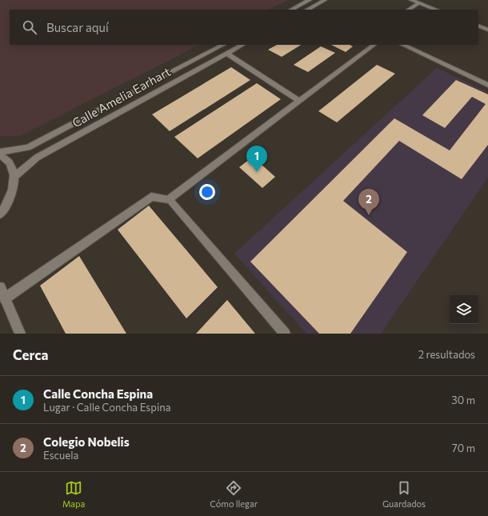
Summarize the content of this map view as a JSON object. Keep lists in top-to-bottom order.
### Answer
{
  "streets": {
    "street": ["Calle Amelia Earhart"]
  },
  "page": {
    "search": "Buscar aquí",
    "pins": ["1", "2"],
    "heading": ["Cerca", "2 resultados"],
    "list": [
      {
        "mark": "1",
        "name": "Calle Concha Espina",
        "note": "Lugar · Calle Concha Espina",
        "value": "30 m"
      },
      {
        "mark": "2",
        "name": "Colegio Nobelis",
        "note": "Escuela",
        "value": "70 m"
      }
    ],
    "nav": ["Mapa", "Cómo llegar", "Guardados"]
  }
}
